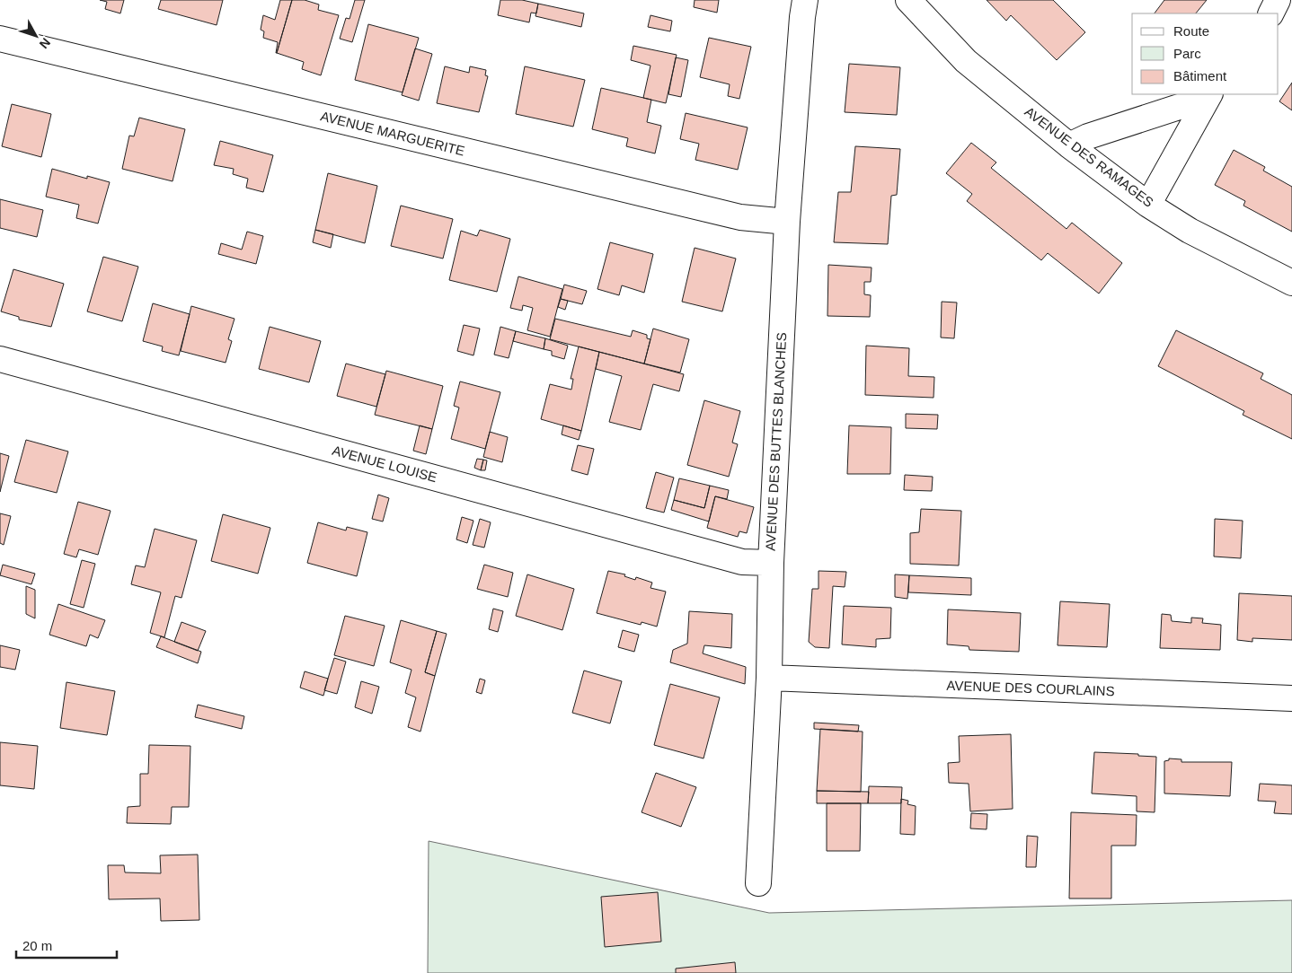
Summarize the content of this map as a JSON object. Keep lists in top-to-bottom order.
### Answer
{
  "streets": {
    "street": [
      "AVENUE MARGUERITE",
      "AVENUE DES RAMAGES",
      "AVENUE DES BUTTES BLANCHES",
      "AVENUE LOUISE",
      "AVENUE DES COURLAINS"
    ]
  },
  "crossings": [
    ["AVENUE MARGUERITE", "AVENUE DES BUTTES BLANCHES"],
    ["AVENUE DES BUTTES BLANCHES", "AVENUE LOUISE"],
    ["AVENUE DES BUTTES BLANCHES", "AVENUE DES COURLAINS"]
  ],
  "legend": ["Route", "Parc", "Bâtiment"],
  "scale_bar": "20 m",
  "north": "bottom right"
}
